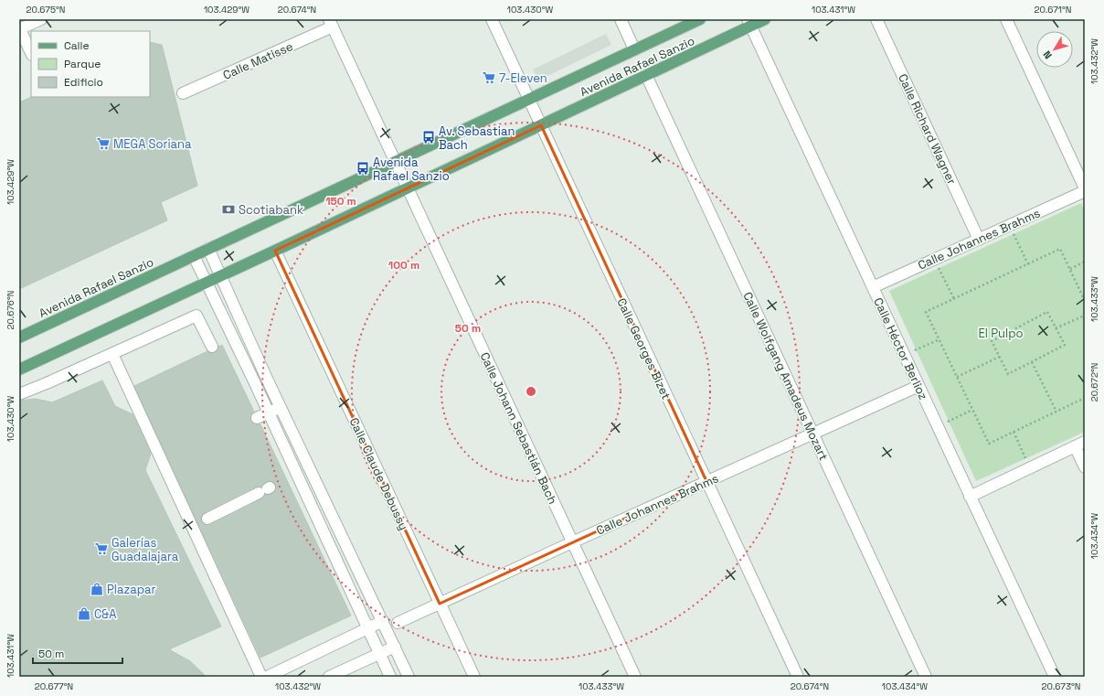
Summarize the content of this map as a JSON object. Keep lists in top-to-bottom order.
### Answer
{
  "streets": {
    "main road": ["Avenida Rafael Sanzio"],
    "street": [
      "Calle Matisse",
      "Calle Richard Wagner",
      "Calle Johannes Brahms",
      "Calle Georges Bizet",
      "Calle Héctor Berlioz",
      "Calle Wolfgang Amadeus Mozart",
      "Calle Johann Sebastián Bach",
      "Calle Claude Debussy"
    ]
  },
  "crossings": [
    ["Calle Matisse", "Calle Johann Sebastián Bach"],
    ["Avenida Rafael Sanzio", "Calle Georges Bizet"],
    ["Avenida Rafael Sanzio", "Calle Héctor Berlioz"],
    ["Avenida Rafael Sanzio", "Calle Wolfgang Amadeus Mozart"],
    ["Avenida Rafael Sanzio", "Calle Johann Sebastián Bach"],
    ["Avenida Rafael Sanzio", "Calle Claude Debussy"],
    ["Calle Richard Wagner", "Calle Johannes Brahms"],
    ["Calle Johannes Brahms", "Calle Georges Bizet"],
    ["Calle Johannes Brahms", "Calle Héctor Berlioz"],
    ["Calle Johannes Brahms", "Calle Wolfgang Amadeus Mozart"],
    ["Calle Johannes Brahms", "Calle Johann Sebastián Bach"],
    ["Calle Johannes Brahms", "Calle Claude Debussy"]
  ],
  "parks": ["El Pulpo"],
  "places": {
    "supermarket": ["7-Eleven", "MEGA Soriana", "Galerías Guadalajara"],
    "bus stop": ["Av. Sebastian Bach", "Avenida Rafael Sanzio"],
    "bank": ["Scotiabank"],
    "shop": ["Plazapar", "C&A"]
  },
  "legend": ["Calle", "Parque", "Edificio"],
  "scale_bar": "50 m",
  "north": "bottom left",
  "coordinates": [
    "20.675°N",
    "103.429°W",
    "20.674°N",
    "103.430°W",
    "103.431°W",
    "20.671°N",
    "103.432°W",
    "103.433°W",
    "20.676°N",
    "20.672°N",
    "103.434°W",
    "20.677°N",
    "20.673°N"
  ],
  "rings": ["150 m", "100 m", "50 m"]
}
